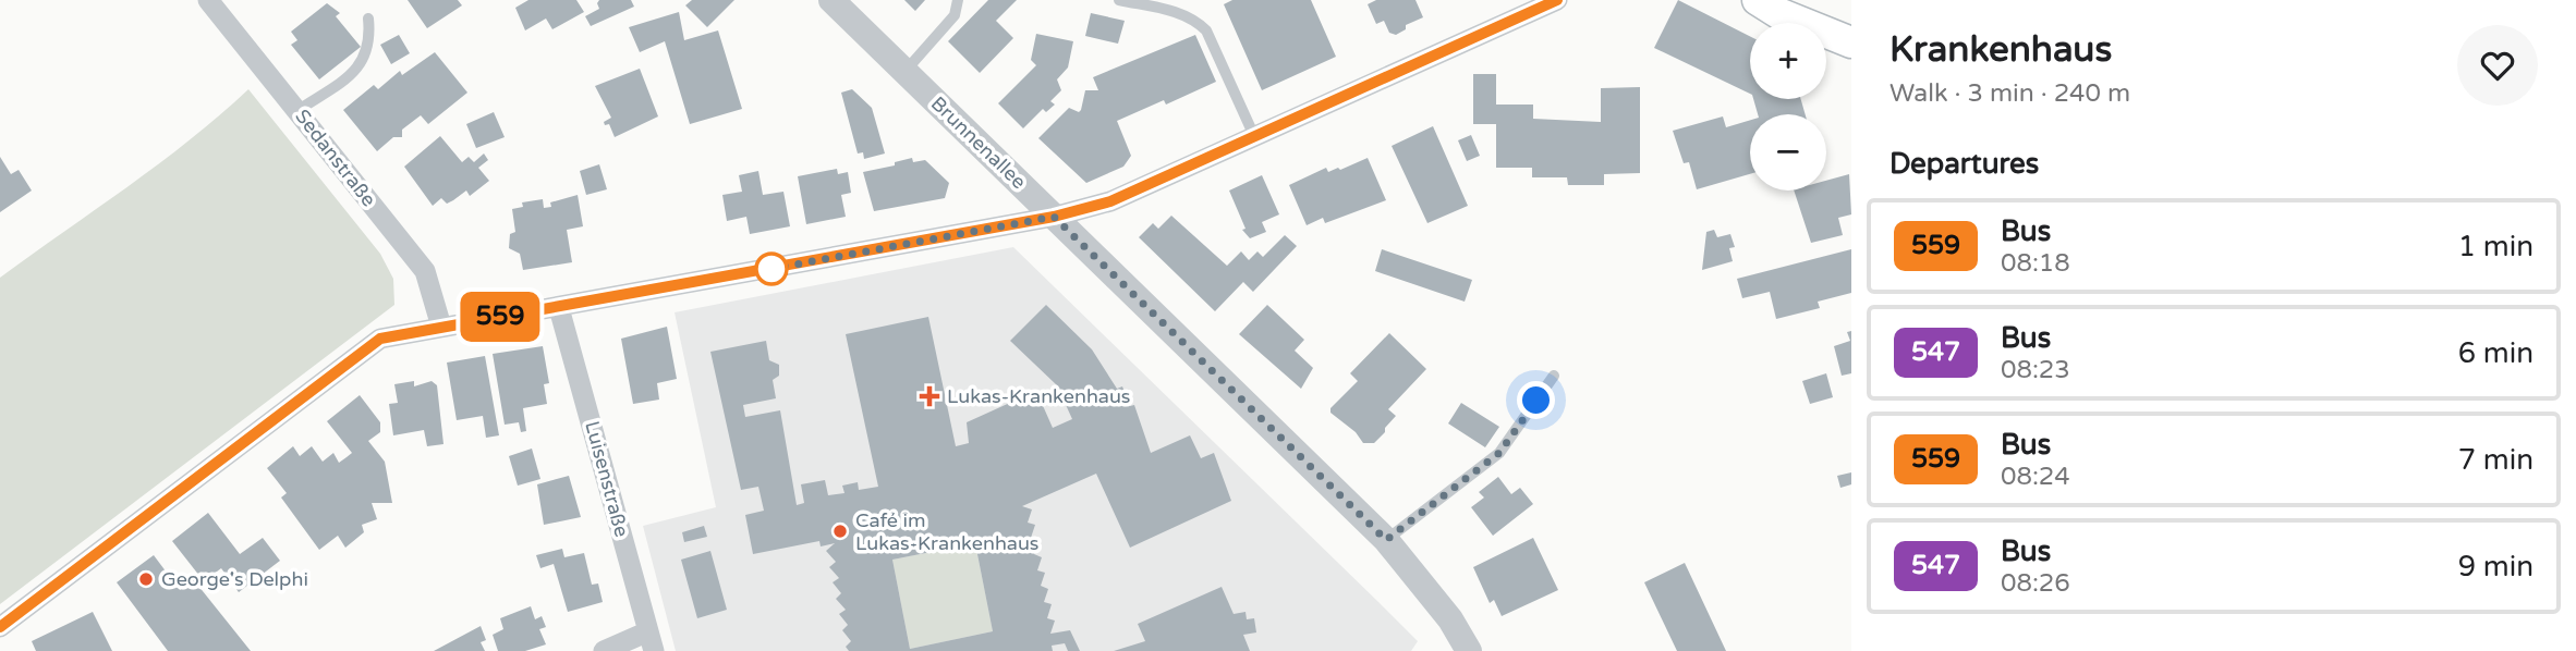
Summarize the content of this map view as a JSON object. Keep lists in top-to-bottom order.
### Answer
{
  "streets": {
    "street": ["Brunnenallee", "Sedanstraße", "Luisenstraße"]
  },
  "places": {
    "health": ["Lukas-Krankenhaus"],
    "other": ["Café im Lukas-Krankenhaus", "George's Delphi"]
  },
  "lines": ["bus line 559"],
  "page": {
    "on_map": "559",
    "heading": [
      ["Krankenhaus", "Walk · 3 min · 240 m"],
      "Departures"
    ],
    "map_buttons": ["+", "−"],
    "list": [
      {
        "mark": "559",
        "name": "Bus",
        "note": "08:18",
        "value": "1 min"
      },
      {
        "mark": "547",
        "name": "Bus",
        "note": "08:23",
        "value": "6 min"
      },
      {
        "mark": "559",
        "name": "Bus",
        "note": "08:24",
        "value": "7 min"
      },
      {
        "mark": "547",
        "name": "Bus",
        "note": "08:26",
        "value": "9 min"
      }
    ]
  }
}
